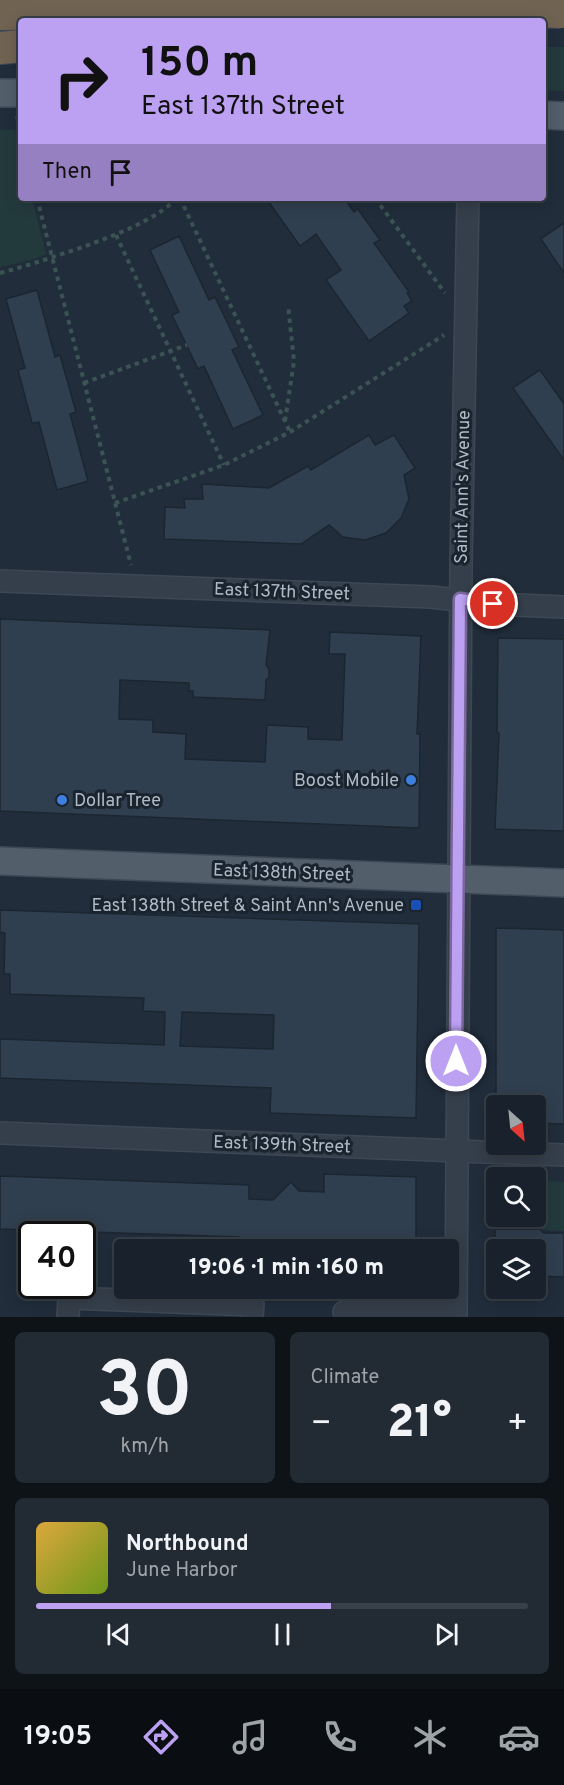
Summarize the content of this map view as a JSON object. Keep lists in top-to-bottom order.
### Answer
{
  "streets": {
    "main road": ["East 138th Street"],
    "street": ["Saint Ann's Avenue", "East 137th Street", "East 139th Street"]
  },
  "crossings": [
    ["Saint Ann's Avenue", "East 137th Street"],
    ["Saint Ann's Avenue", "East 138th Street"],
    ["Saint Ann's Avenue", "East 139th Street"]
  ],
  "places": {
    "other": ["Boost Mobile", "Dollar Tree"],
    "transit": ["East 138th Street & Saint Ann's Avenue"]
  },
  "north": "bottom right",
  "page": {
    "turn": ["150 m", "East 137th Street"],
    "then": "Then",
    "limit": "40",
    "trip": "19:06 · 1 min · 160 m",
    "tile": [
      ["30", "km/h"],
      "Climate"
    ],
    "heat": ["−", "21°", "+"],
    "song": ["Northbound", "June Harbor"],
    "tabs": "19:05"
  }
}
